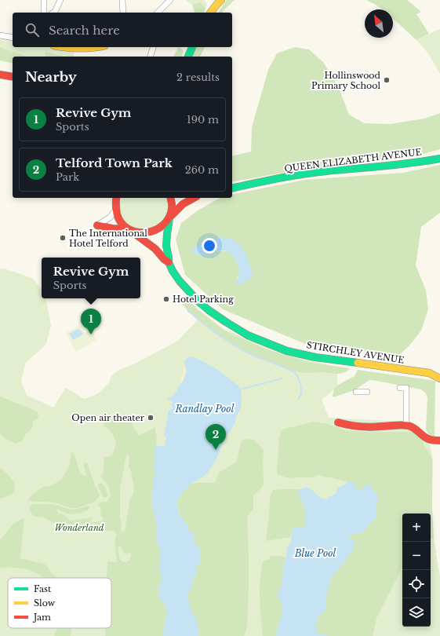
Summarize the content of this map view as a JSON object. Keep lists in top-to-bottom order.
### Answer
{
  "streets": {
    "street": ["QUEEN ELIZABETH AVENUE", "STIRCHLEY AVENUE"]
  },
  "water": ["Randlay Pool", "Blue Pool"],
  "parks": ["Wonderland"],
  "places": [
    "Hollinswood Primary School",
    "The International Hotel Telford",
    "Hotel Parking",
    "Open air theater"
  ],
  "legend": ["Fast", "Slow", "Jam"],
  "north": "top left",
  "page": {
    "search": "Search here",
    "heading": ["Nearby", "2 results"],
    "list": [
      {
        "mark": "1",
        "name": "Revive Gym",
        "note": "Sports",
        "value": "190 m"
      },
      {
        "mark": "2",
        "name": "Telford Town Park",
        "note": "Park",
        "value": "260 m"
      }
    ],
    "popup": ["Revive Gym", "Sports"],
    "pins": ["1", "2"],
    "map_buttons": ["+", "−"]
  }
}
